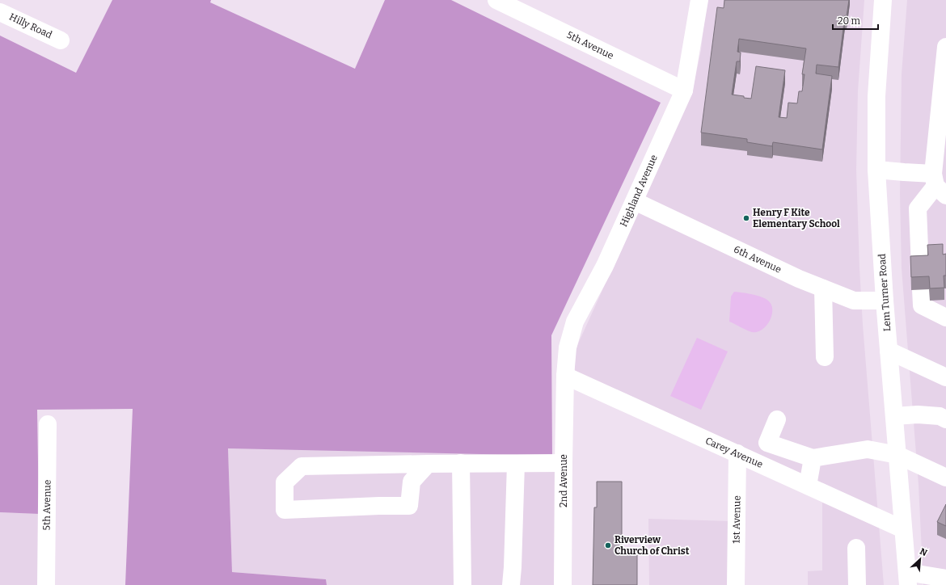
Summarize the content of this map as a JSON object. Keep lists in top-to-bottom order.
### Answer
{
  "streets": {
    "street": [
      "Hilly Road",
      "5th Avenue",
      "Highland Avenue",
      "6th Avenue",
      "Lem Turner Road",
      "Carey Avenue",
      "2nd Avenue",
      "1st Avenue"
    ]
  },
  "crossings": [
    ["5th Avenue", "Highland Avenue"],
    ["Highland Avenue", "6th Avenue"],
    ["Highland Avenue", "Carey Avenue"],
    ["Highland Avenue", "2nd Avenue"],
    ["6th Avenue", "Lem Turner Road"],
    ["Lem Turner Road", "Carey Avenue"],
    ["Carey Avenue", "2nd Avenue"],
    ["Carey Avenue", "1st Avenue"]
  ],
  "places": ["Henry F Kite Elementary School", "Riverview Church of Christ"],
  "scale_bar": "20 m",
  "north": "top right"
}
